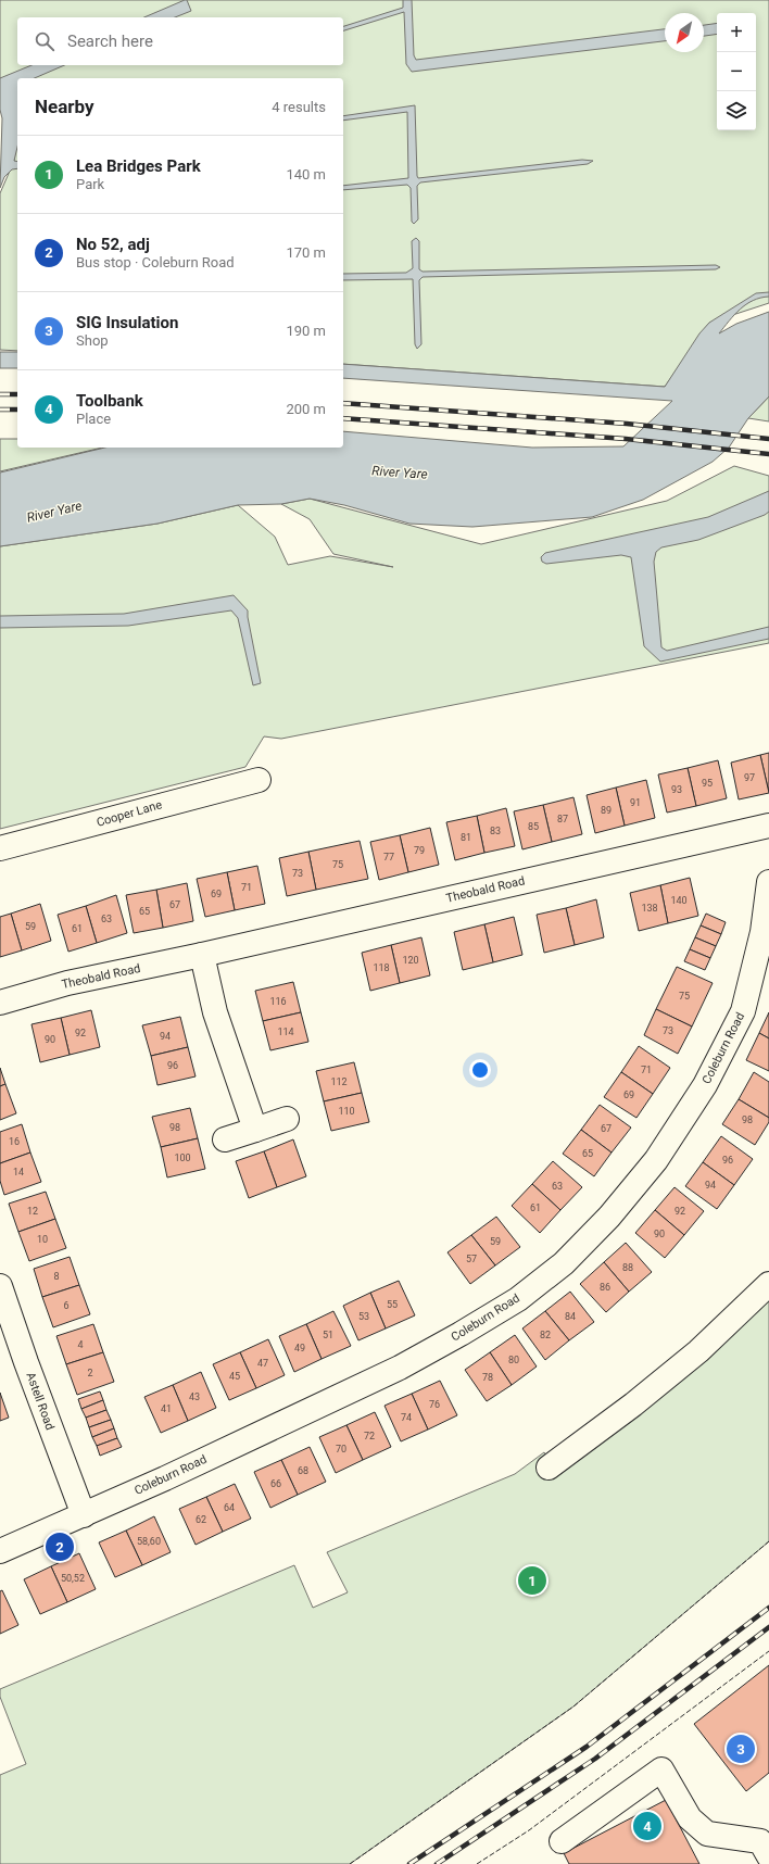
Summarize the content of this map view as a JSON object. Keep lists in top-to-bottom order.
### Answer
{
  "streets": {
    "street": [
      "Cooper Lane",
      "Theobald Road",
      "Coleburn Road",
      "Astell Road"
    ]
  },
  "crossings": [
    ["Coleburn Road", "Astell Road"]
  ],
  "water": ["River Yare"],
  "house_numbers": [
    "97",
    "95",
    "93",
    "91",
    "89",
    "87",
    "85",
    "83",
    "81",
    "79",
    "77",
    "75",
    "73",
    "71",
    "69",
    "140",
    "67",
    "138",
    "65",
    "63",
    "59",
    "61",
    "120",
    "118",
    "75",
    "116",
    "73",
    "114",
    "92",
    "94",
    "90",
    "96",
    "71",
    "112",
    "69",
    "110",
    "98",
    "98",
    "67",
    "16",
    "65",
    "100",
    "96",
    "14",
    "94",
    "63",
    "61",
    "12",
    "92",
    "90",
    "10",
    "59",
    "57",
    "88",
    "8",
    "86",
    "55",
    "6",
    "53",
    "84",
    "51",
    "82",
    "4",
    "49",
    "80",
    "47",
    "2",
    "45",
    "78",
    "43",
    "76",
    "41",
    "74",
    "72",
    "70",
    "68",
    "66",
    "64",
    "62",
    "58,60",
    "50,52"
  ],
  "north": "bottom left",
  "page": {
    "map_buttons": ["+", "−"],
    "search": "Search here",
    "heading": ["Nearby", "4 results"],
    "list": [
      {
        "mark": "1",
        "name": "Lea Bridges Park",
        "note": "Park",
        "value": "140 m"
      },
      {
        "mark": "2",
        "name": "No 52, adj",
        "note": "Bus stop · Coleburn Road",
        "value": "170 m"
      },
      {
        "mark": "3",
        "name": "SIG Insulation",
        "note": "Shop",
        "value": "190 m"
      },
      {
        "mark": "4",
        "name": "Toolbank",
        "note": "Place",
        "value": "200 m"
      }
    ],
    "pins": [
      "2",
      "1",
      "3",
      "4"
    ]
  }
}
